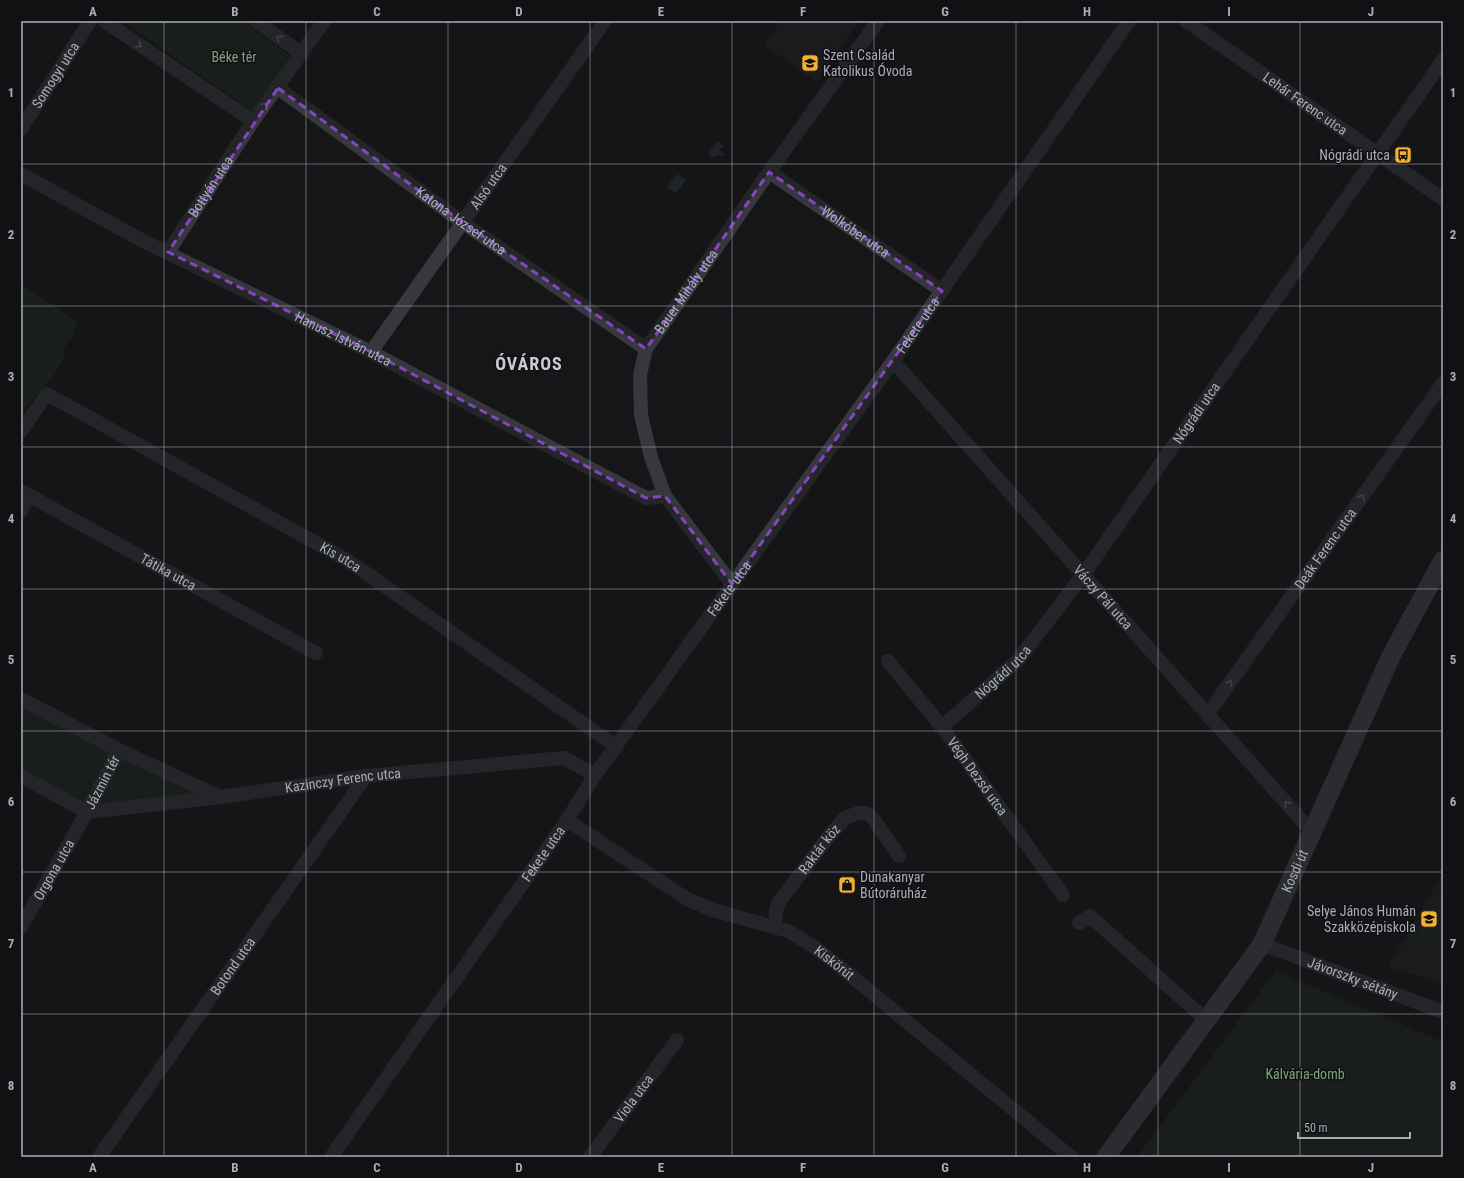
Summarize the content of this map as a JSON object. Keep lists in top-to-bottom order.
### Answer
{
  "streets": {
    "street": [
      "Somogyi utca",
      "Lehár Ferenc utca",
      "Alsó utca",
      "Bottyán utca",
      "Katona József utca",
      "Wolkóber utca",
      "Bauer Mihály utca",
      "Fekete utca",
      "Hanusz István utca",
      "Nógrádi utca",
      "Deák Ferenc utca",
      "Kis utca",
      "Tátika utca",
      "Váczy Pál utca",
      "Végh Dezső utca",
      "Jázmin tér",
      "Kazinczy Ferenc utca",
      "Raktár köz",
      "Orgona utca",
      "Kosdi út",
      "Kiskörút",
      "Botond utca",
      "Jávorszky sétány",
      "Viola utca"
    ]
  },
  "crossings": [
    ["Lehár Ferenc utca", "Nógrádi utca"],
    ["Alsó utca", "Katona József utca"],
    ["Alsó utca", "Hanusz István utca"],
    ["Bottyán utca", "Hanusz István utca"],
    ["Katona József utca", "Bauer Mihály utca"],
    ["Wolkóber utca", "Bauer Mihály utca"],
    ["Wolkóber utca", "Fekete utca"],
    ["Bauer Mihály utca", "Fekete utca"],
    ["Bauer Mihály utca", "Hanusz István utca"],
    ["Fekete utca", "Kis utca"],
    ["Fekete utca", "Váczy Pál utca"],
    ["Fekete utca", "Kazinczy Ferenc utca"],
    ["Fekete utca", "Kiskörút"],
    ["Nógrádi utca", "Váczy Pál utca"],
    ["Nógrádi utca", "Végh Dezső utca"],
    ["Deák Ferenc utca", "Váczy Pál utca"],
    ["Váczy Pál utca", "Kosdi út"],
    ["Jázmin tér", "Kazinczy Ferenc utca"],
    ["Jázmin tér", "Orgona utca"],
    ["Kazinczy Ferenc utca", "Orgona utca"],
    ["Kazinczy Ferenc utca", "Botond utca"],
    ["Raktár köz", "Kiskörút"],
    ["Kosdi út", "Jávorszky sétány"]
  ],
  "one_way": ["Deák Ferenc utca"],
  "districts": ["ÓVÁROS"],
  "parks": ["Béke tér", "Kálvária-domb"],
  "places": {
    "school or university": ["Szent Család Katolikus Óvoda", "Selye János Humán Szakközépiskola"],
    "bus stop": ["Nógrádi utca"],
    "shop": ["Dunakanyar Bútoráruház"]
  },
  "scale_bar": "50 m",
  "grid": {
    "columns": [
      "A",
      "B",
      "C",
      "D",
      "E",
      "F",
      "G",
      "H",
      "I",
      "J"
    ],
    "rows": [
      "1",
      "2",
      "3",
      "4",
      "5",
      "6",
      "7",
      "8"
    ]
  }
}
